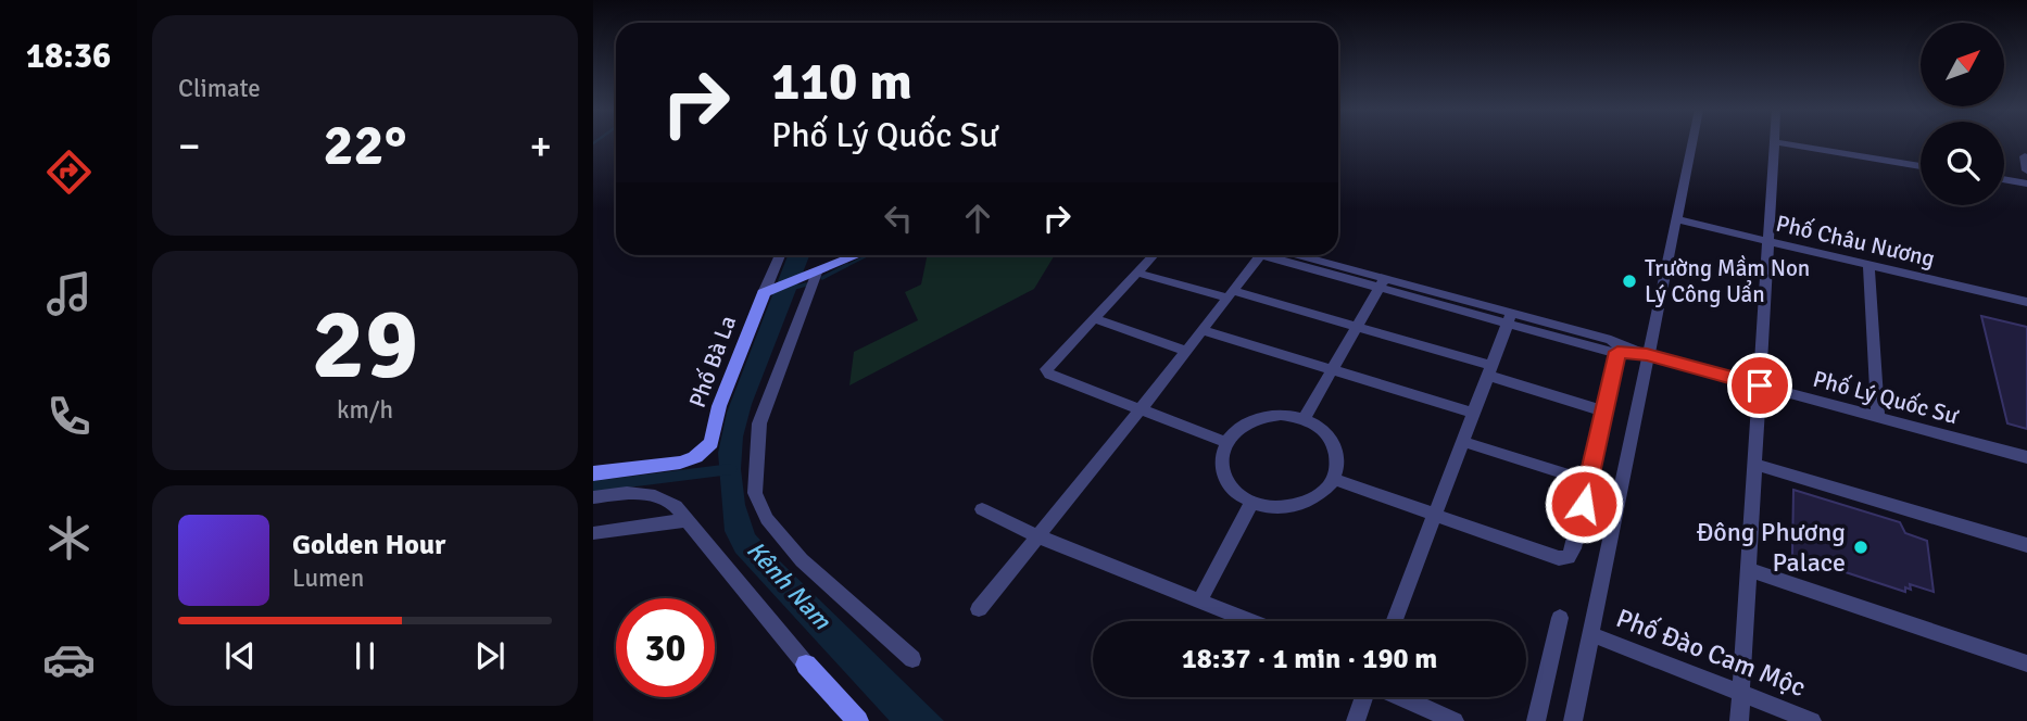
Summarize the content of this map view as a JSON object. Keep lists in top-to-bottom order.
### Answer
{
  "streets": {
    "street": [
      "Phố Châu Nương",
      "Phố Bà La",
      "Phố Lý Quốc Sư",
      "Phố Đào Cam Mộc"
    ]
  },
  "water": ["Kênh Nam"],
  "places": ["Trường Mầm Non Lý Công Uẩn", "Đông Phương Palace"],
  "north": "top right",
  "page": {
    "tabs": "18:36",
    "tile": [
      "Climate",
      ["29", "km/h"]
    ],
    "turn": ["110 m", "Phố Lý Quốc Sư"],
    "heat": ["−", "22°", "+"],
    "song": ["Golden Hour", "Lumen"],
    "limit": "30",
    "trip": "18:37 · 1 min · 190 m"
  }
}
